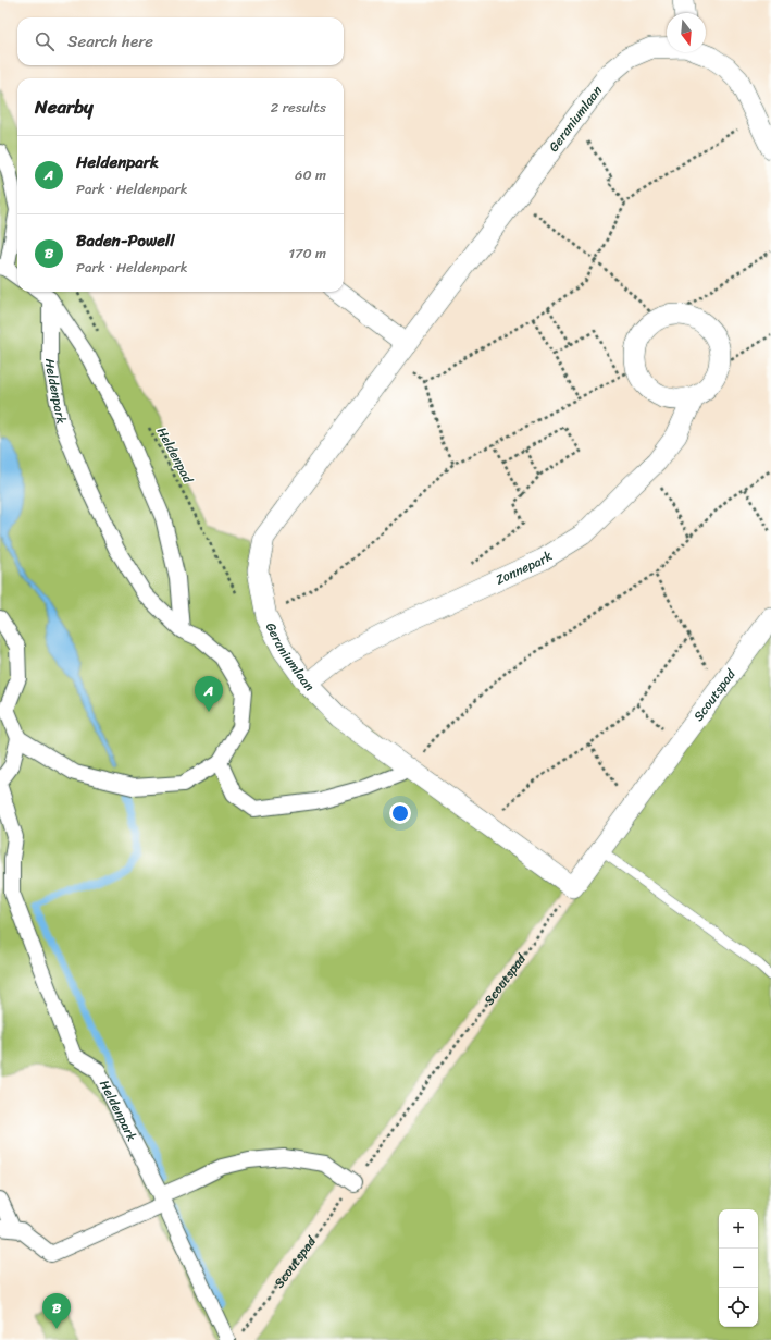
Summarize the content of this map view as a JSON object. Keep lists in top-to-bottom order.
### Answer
{
  "streets": {
    "street": [
      "Geraniumlaan",
      "Heldenpark",
      "Zonnepark",
      "Scoutspad"
    ],
    "path": ["Heldenpad"]
  },
  "crossings": [
    ["Geraniumlaan", "Zonnepark"],
    ["Geraniumlaan", "Scoutspad"]
  ],
  "north": "bottom",
  "page": {
    "search": "Search here",
    "heading": ["Nearby", "2 results"],
    "list": [
      {
        "mark": "A",
        "name": "Heldenpark",
        "note": "Park · Heldenpark",
        "value": "60 m"
      },
      {
        "mark": "B",
        "name": "Baden-Powell",
        "note": "Park · Heldenpark",
        "value": "170 m"
      }
    ],
    "pins": ["A", "B"],
    "map_buttons": ["+", "−"]
  }
}
